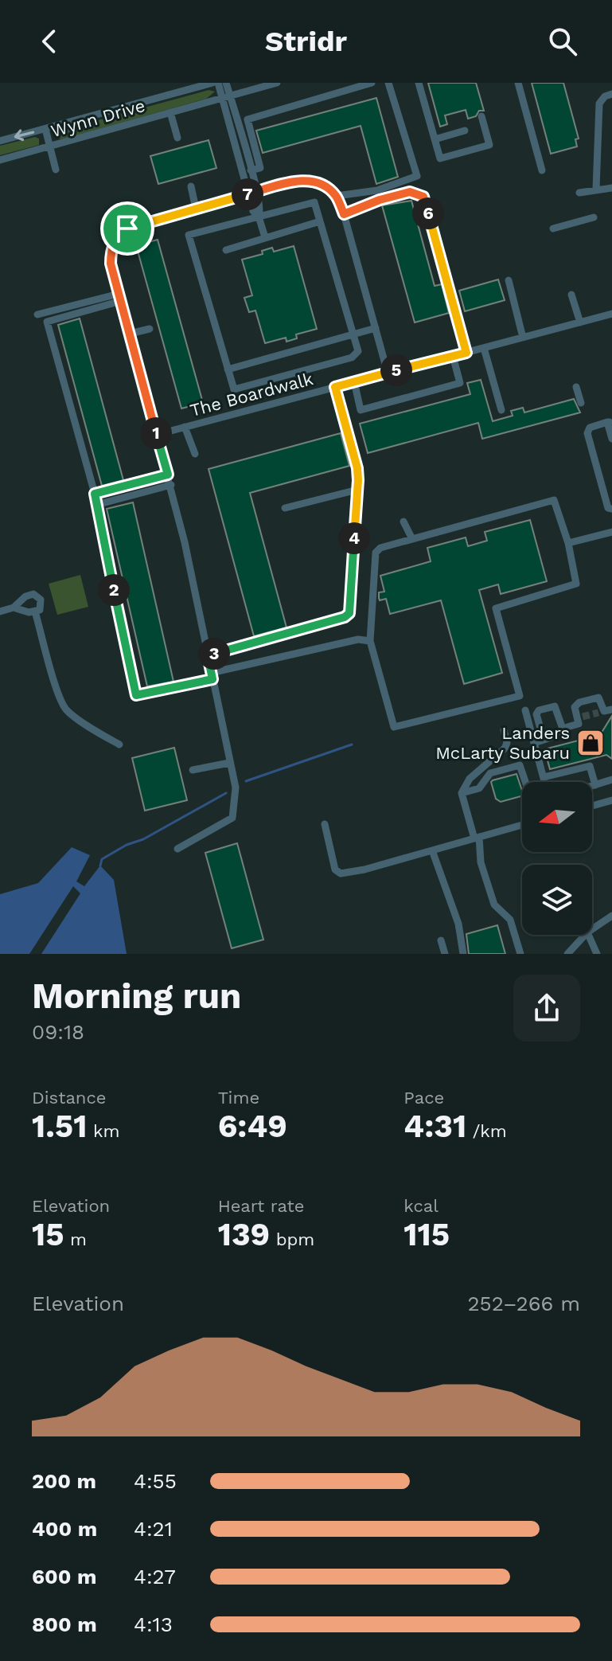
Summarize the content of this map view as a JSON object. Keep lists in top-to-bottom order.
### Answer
{
  "streets": {
    "street": ["Wynn Drive", "The Boardwalk"]
  },
  "places": {
    "shop": ["Landers McLarty Subaru"]
  },
  "north": "left",
  "page": {
    "header": "Stridr",
    "pins": [
      "7",
      "6",
      "5",
      "1",
      "4",
      "2",
      "3"
    ],
    "heading": ["Morning run", "09:18"],
    "stats": [
      ["Distance", "1.51 km"],
      ["Time", "6:49"],
      ["Pace", "4:31 /km"],
      ["Elevation", "15 m"],
      ["Heart rate", "139 bpm"],
      ["kcal", "115"]
    ],
    "chart": ["Elevation", "252–266 m"],
    "list": [
      {
        "name": "200 m",
        "note": "4:55"
      },
      {
        "name": "400 m",
        "note": "4:21"
      },
      {
        "name": "600 m",
        "note": "4:27"
      },
      {
        "name": "800 m",
        "note": "4:13"
      }
    ]
  }
}
